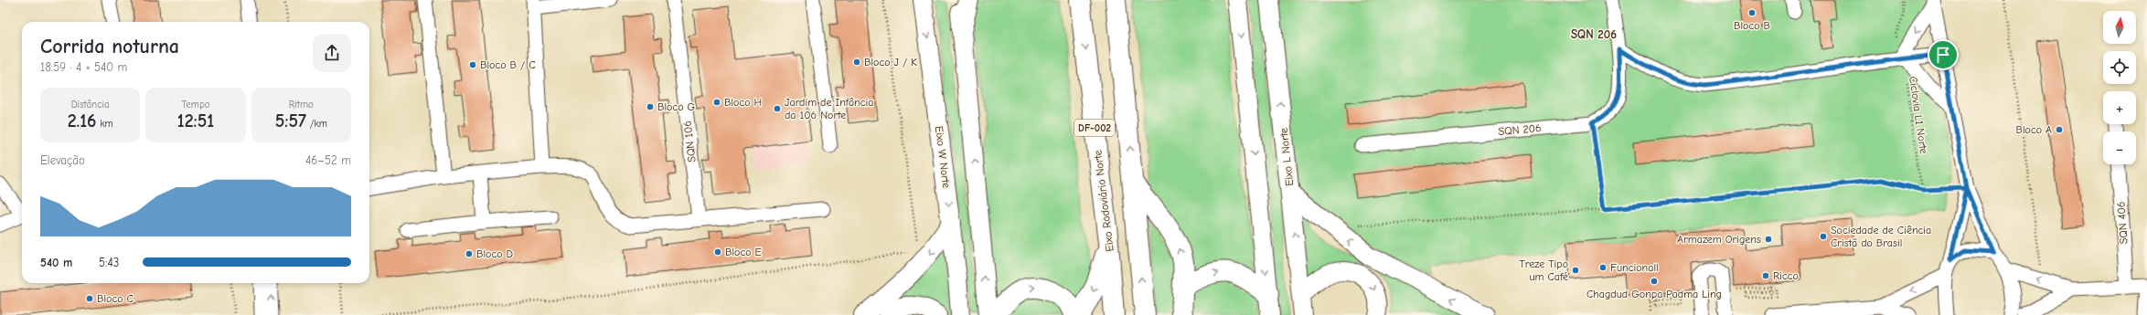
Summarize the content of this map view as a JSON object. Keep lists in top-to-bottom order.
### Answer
{
  "streets": {
    "highway": ["DF-002", "Eixo Rodoviário Norte"],
    "main road": ["Eixo W Norte", "Eixo L Norte"],
    "street": ["SQN 206", "SQN 106", "SQN 406"],
    "path": ["Ciclovia L1 Norte"]
  },
  "districts": ["SQN 206"],
  "places": [
    "Bloco B",
    "Bloco J / K",
    "Bloco B / C",
    "Bloco H",
    "Bloco G",
    "Jardim de Infância da 106 Norte",
    "Bloco A",
    "Sociedade de Ciência Cristã do Brasil",
    "Armazem Origens",
    "Bloco E",
    "Bloco D",
    "Funcionall",
    "Treze Tipo um Café",
    "Ricco",
    "Chagdud Gonpa Padma Ling",
    "Bloco C"
  ],
  "north": "top",
  "page": {
    "map_buttons": ["+", "−"],
    "heading": ["Corrida noturna", "18:59 · 4 × 540 m"],
    "stats": [
      ["Distância", "2.16 km"],
      ["Tempo", "12:51"],
      ["Ritmo", "5:57 /km"]
    ],
    "chart": ["Elevação", "46–52 m"],
    "list": [
      {
        "name": "540 m",
        "note": "5:43"
      }
    ]
  }
}
